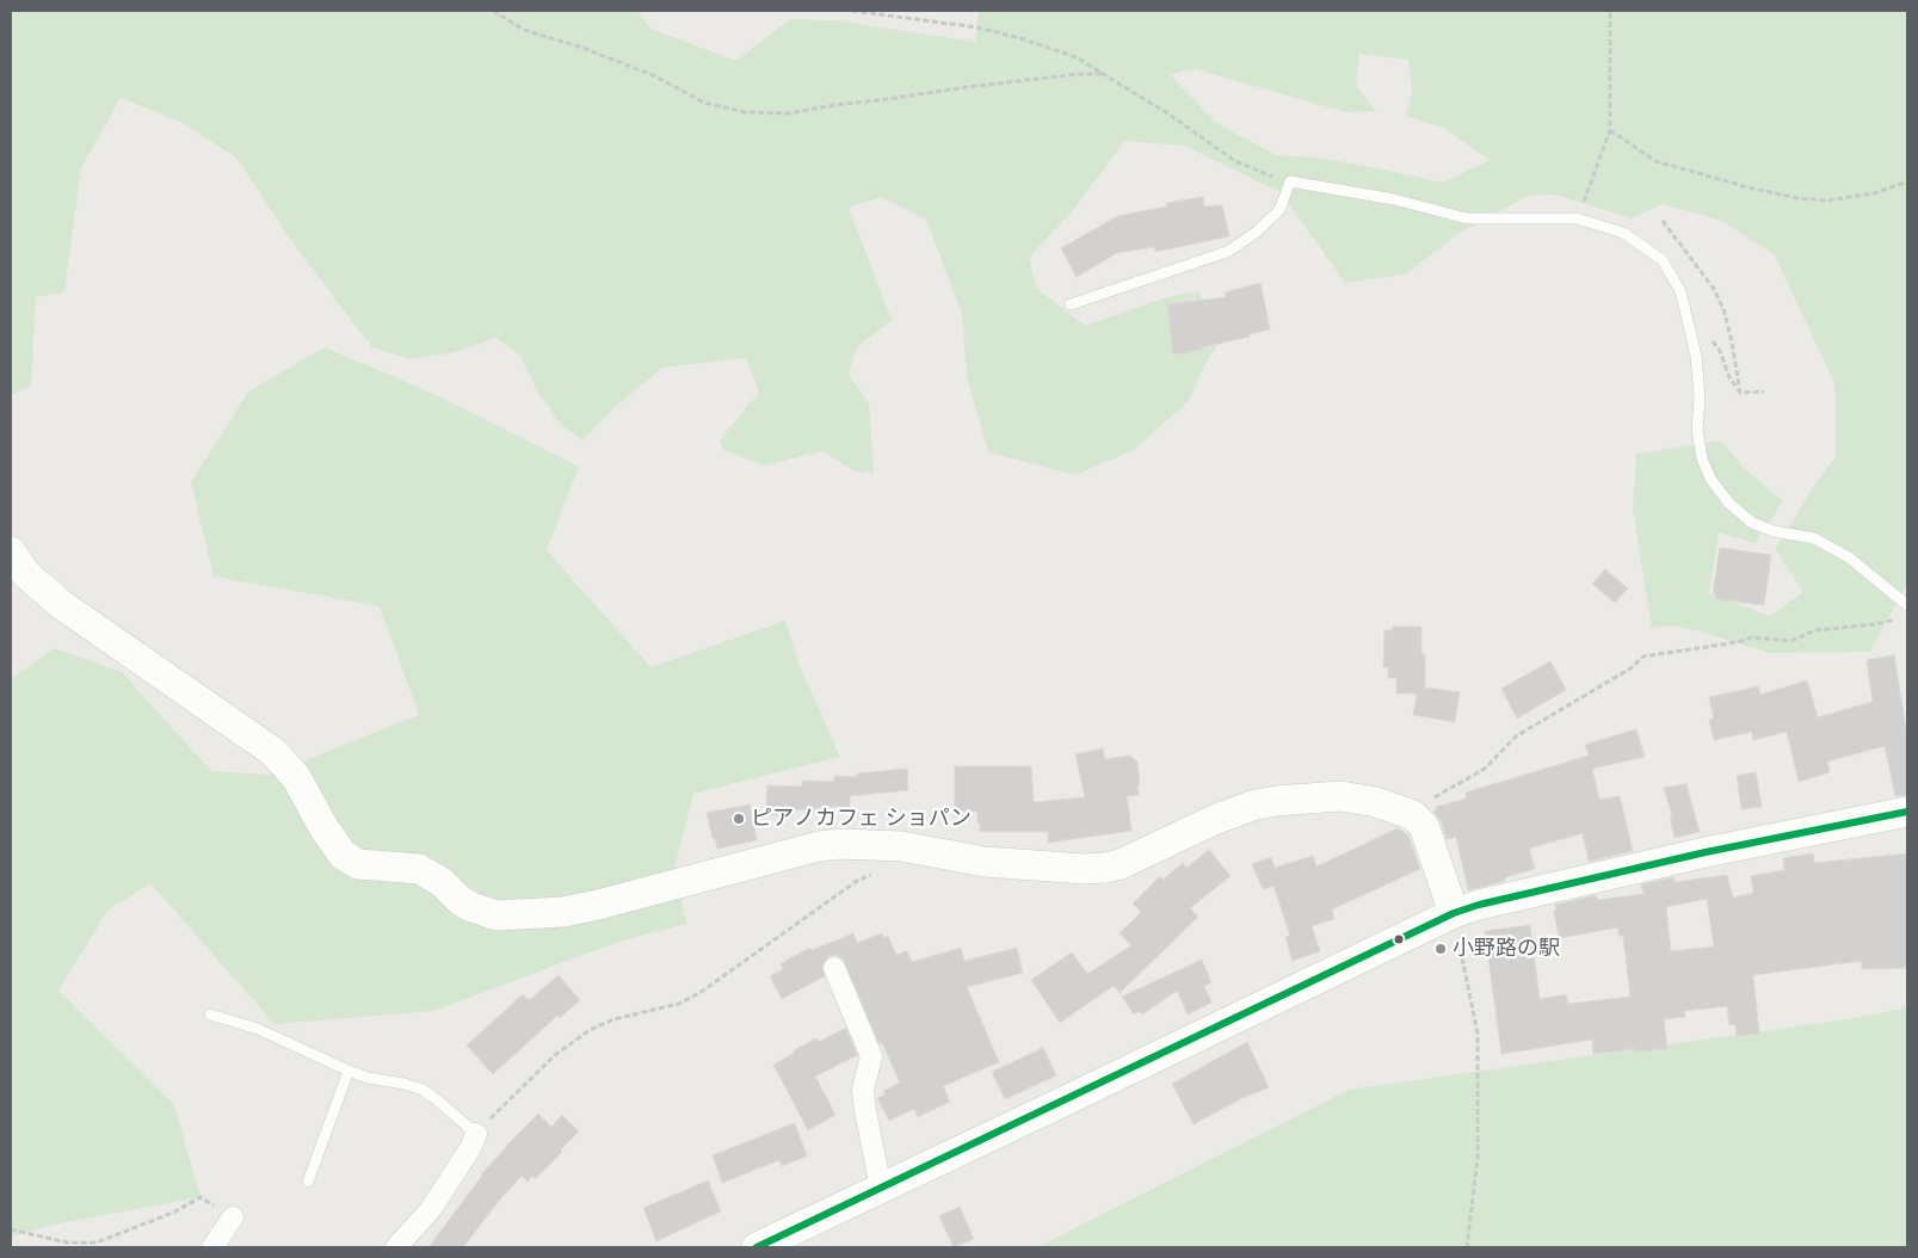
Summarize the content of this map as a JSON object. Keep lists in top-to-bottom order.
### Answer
{
  "places": ["ピアノカフェ ショパン", "小野路の駅"]
}
